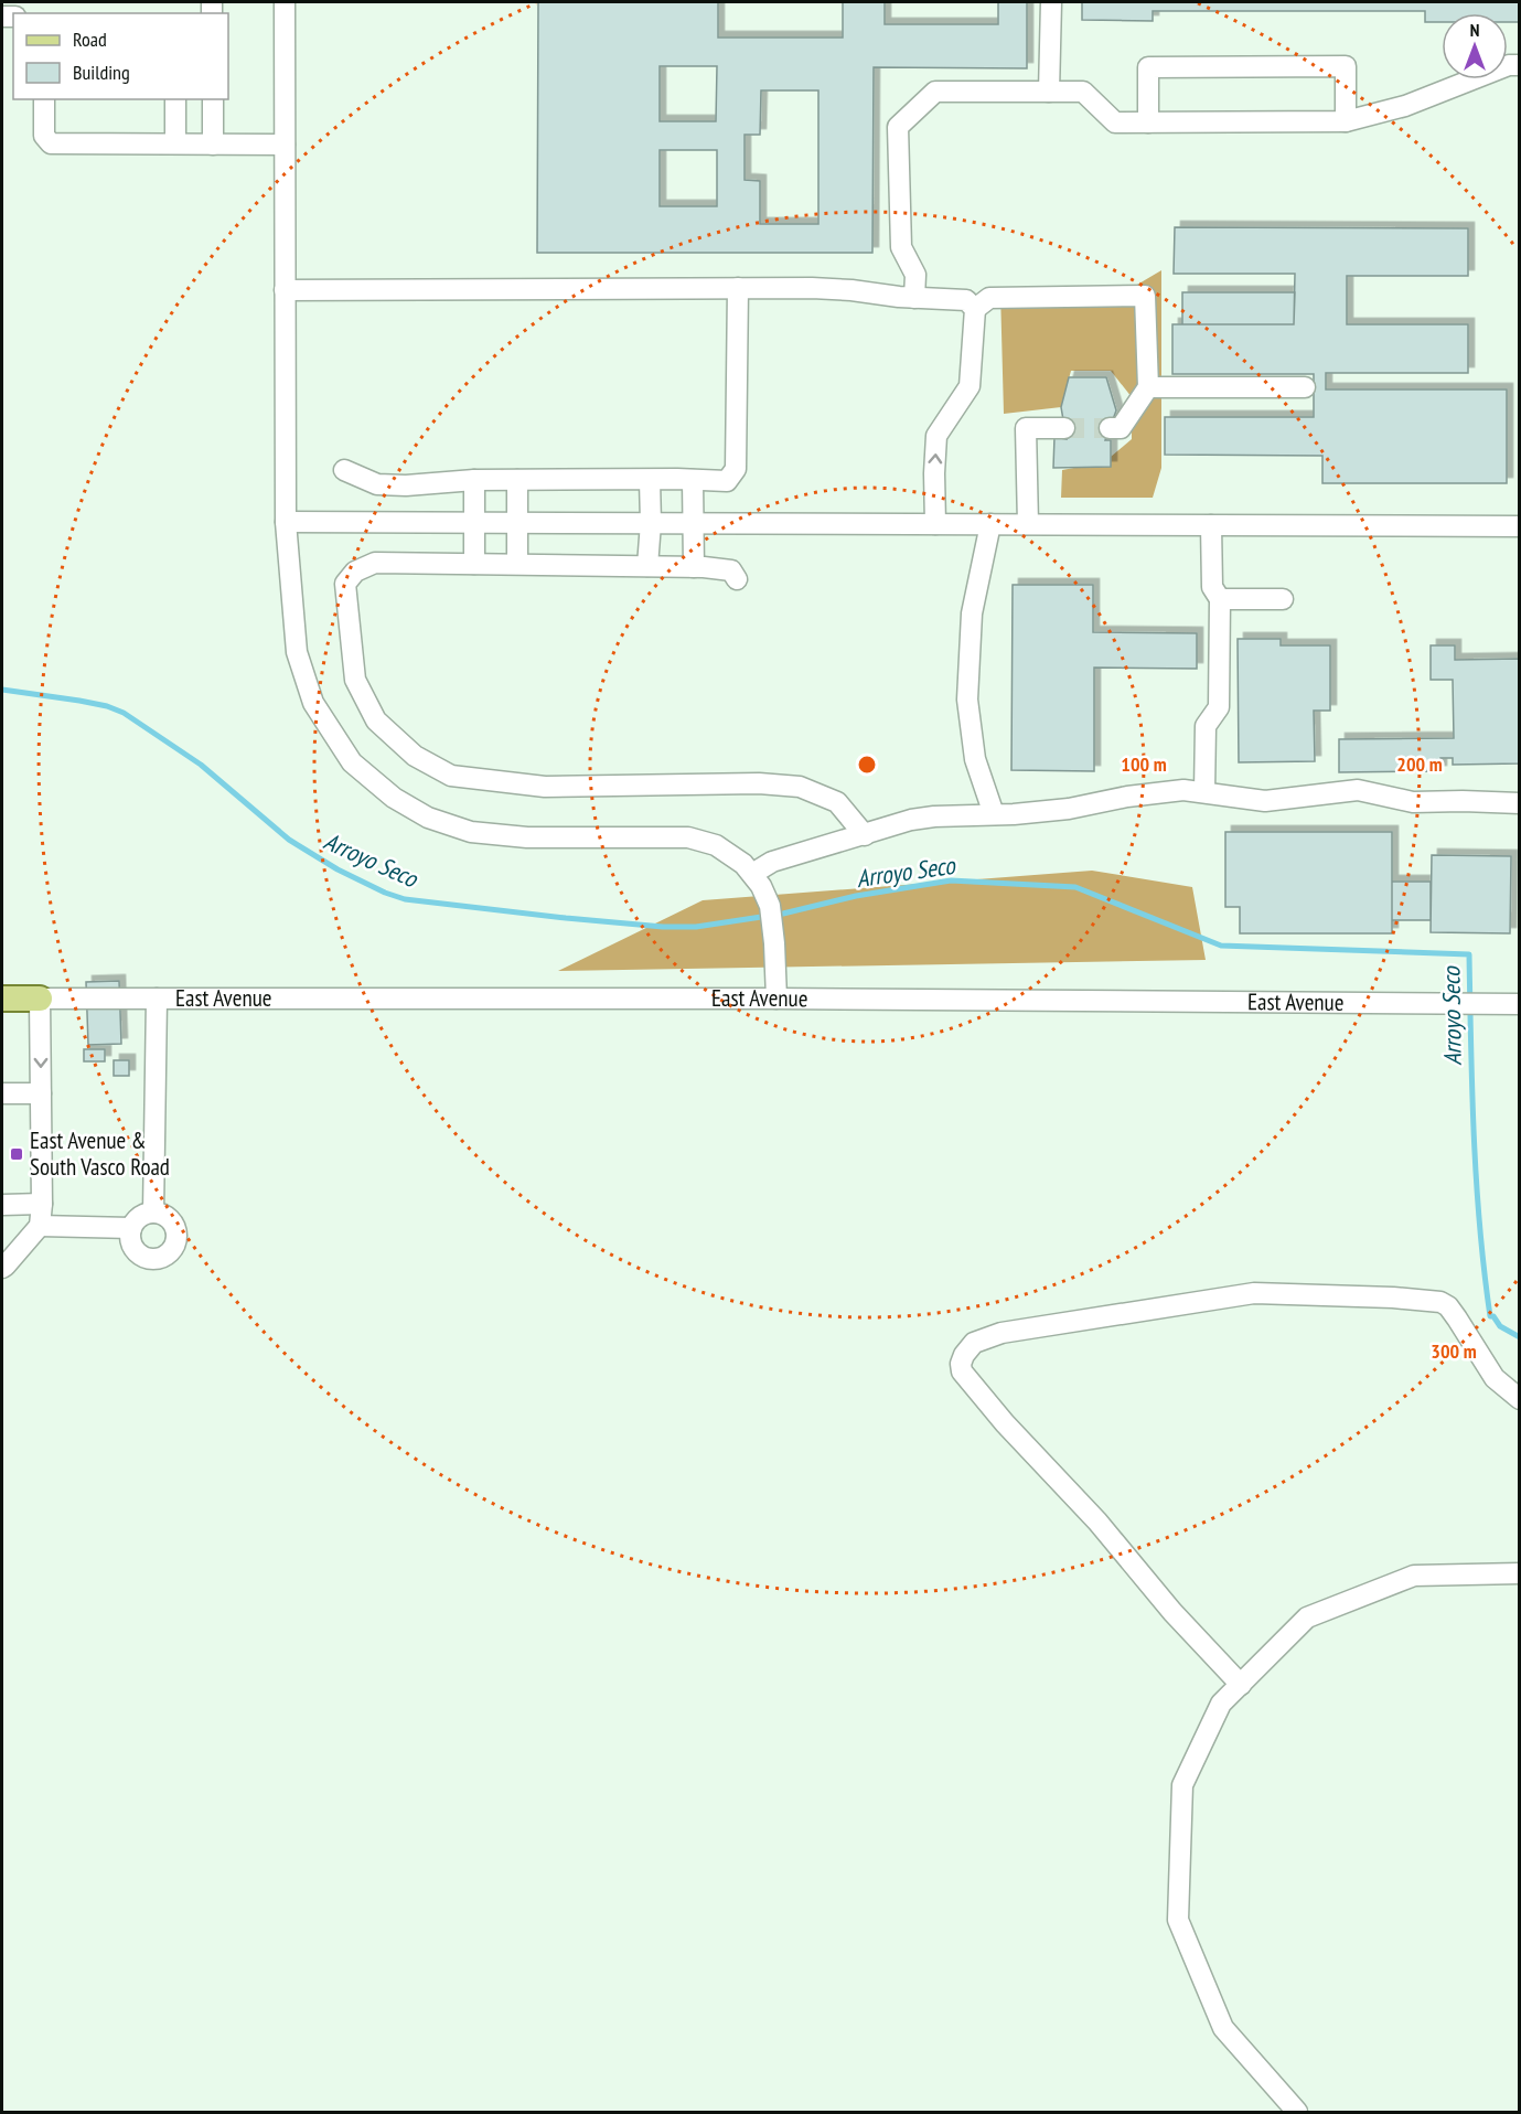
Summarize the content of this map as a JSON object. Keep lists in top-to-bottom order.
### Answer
{
  "streets": {
    "main road": ["East Avenue"]
  },
  "water": ["Arroyo Seco"],
  "places": {
    "transit": ["East Avenue & South Vasco Road"]
  },
  "legend": ["Road", "Building"],
  "north": "top",
  "rings": ["100 m", "200 m", "300 m"]
}
